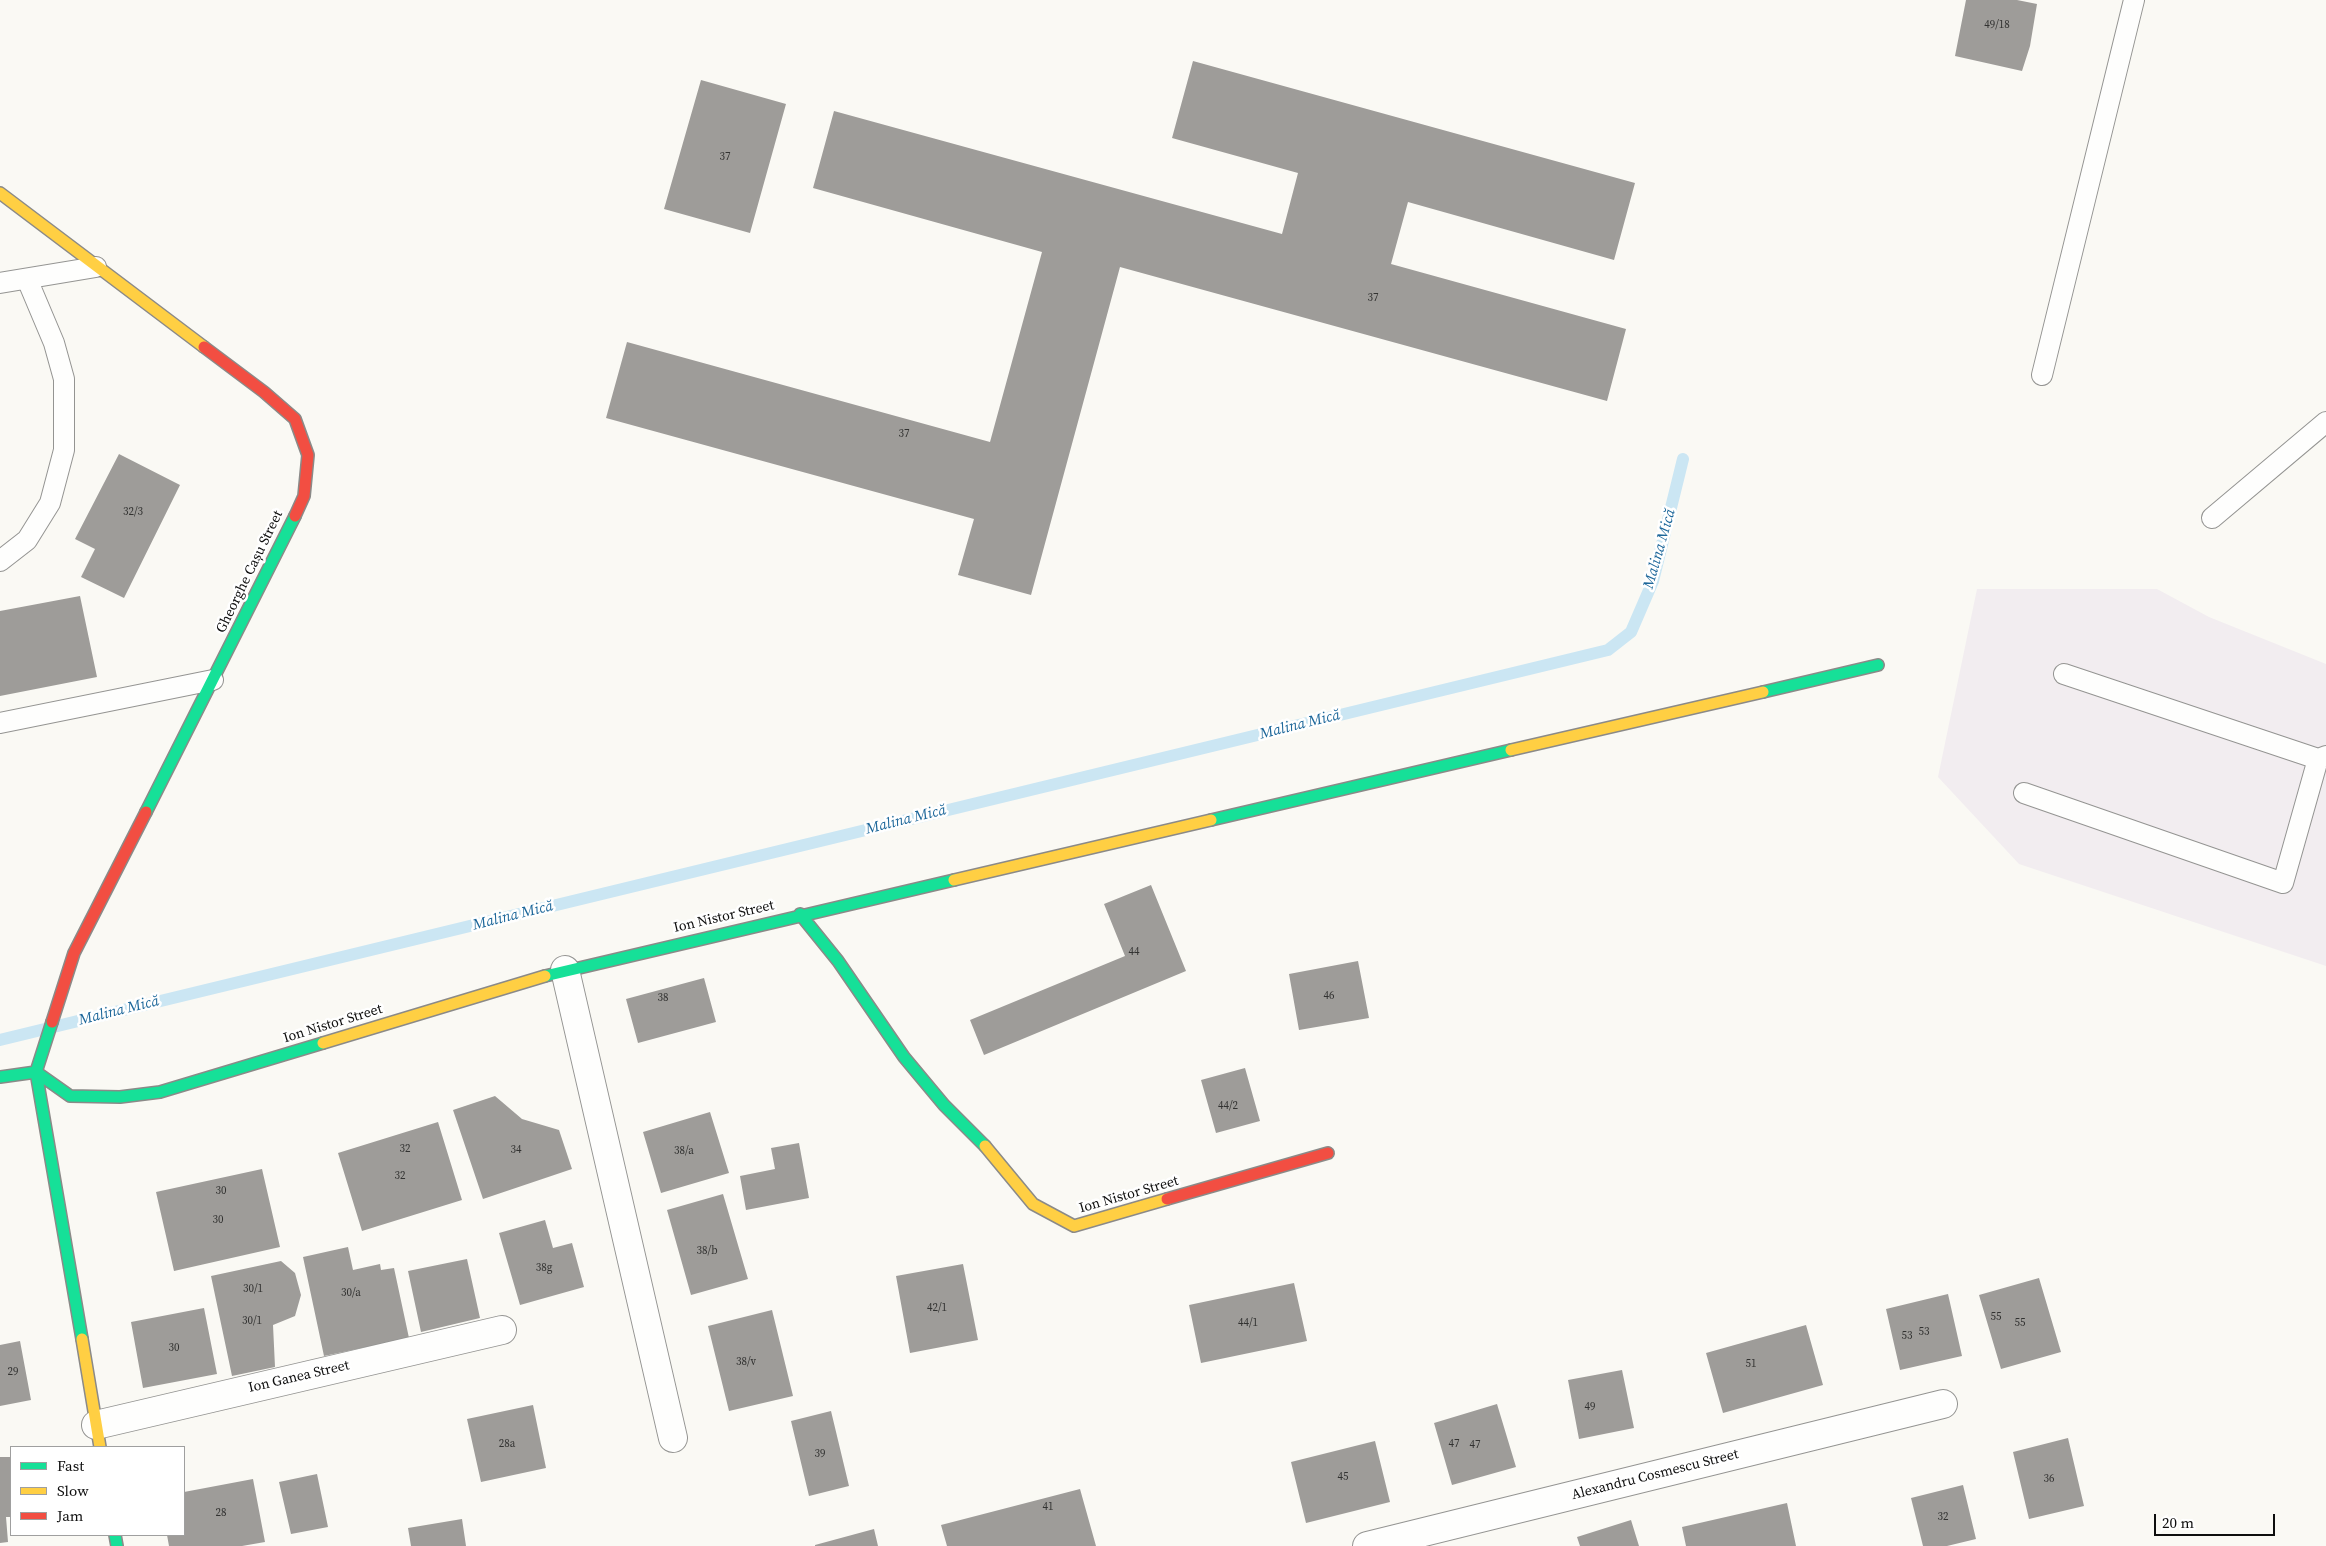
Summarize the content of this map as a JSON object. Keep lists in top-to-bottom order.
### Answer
{
  "streets": {
    "street": [
      "Gheorghe Cașu Street",
      "Ion Nistor Street",
      "Ion Ganea Street",
      "Alexandru Cosmescu Street"
    ]
  },
  "crossings": [
    ["Gheorghe Cașu Street", "Ion Nistor Street"],
    ["Gheorghe Cașu Street", "Ion Ganea Street"],
    ["Ion Nistor Street", "Ion Ganea Street"]
  ],
  "water": ["Malina Mică"],
  "house_numbers": [
    "49/18",
    "37",
    "37",
    "37",
    "32/3",
    "44",
    "46",
    "38",
    "44/2",
    "32",
    "34",
    "38/a",
    "32",
    "30",
    "30",
    "38/b",
    "38g",
    "30/1",
    "30/a",
    "42/1",
    "55",
    "30/1",
    "44/1",
    "55",
    "53",
    "53",
    "30",
    "38/v",
    "51",
    "29",
    "49",
    "28a",
    "47",
    "47",
    "39",
    "45",
    "36",
    "41",
    "28",
    "32"
  ],
  "legend": ["Fast", "Slow", "Jam"],
  "scale_bar": "20 m"
}
